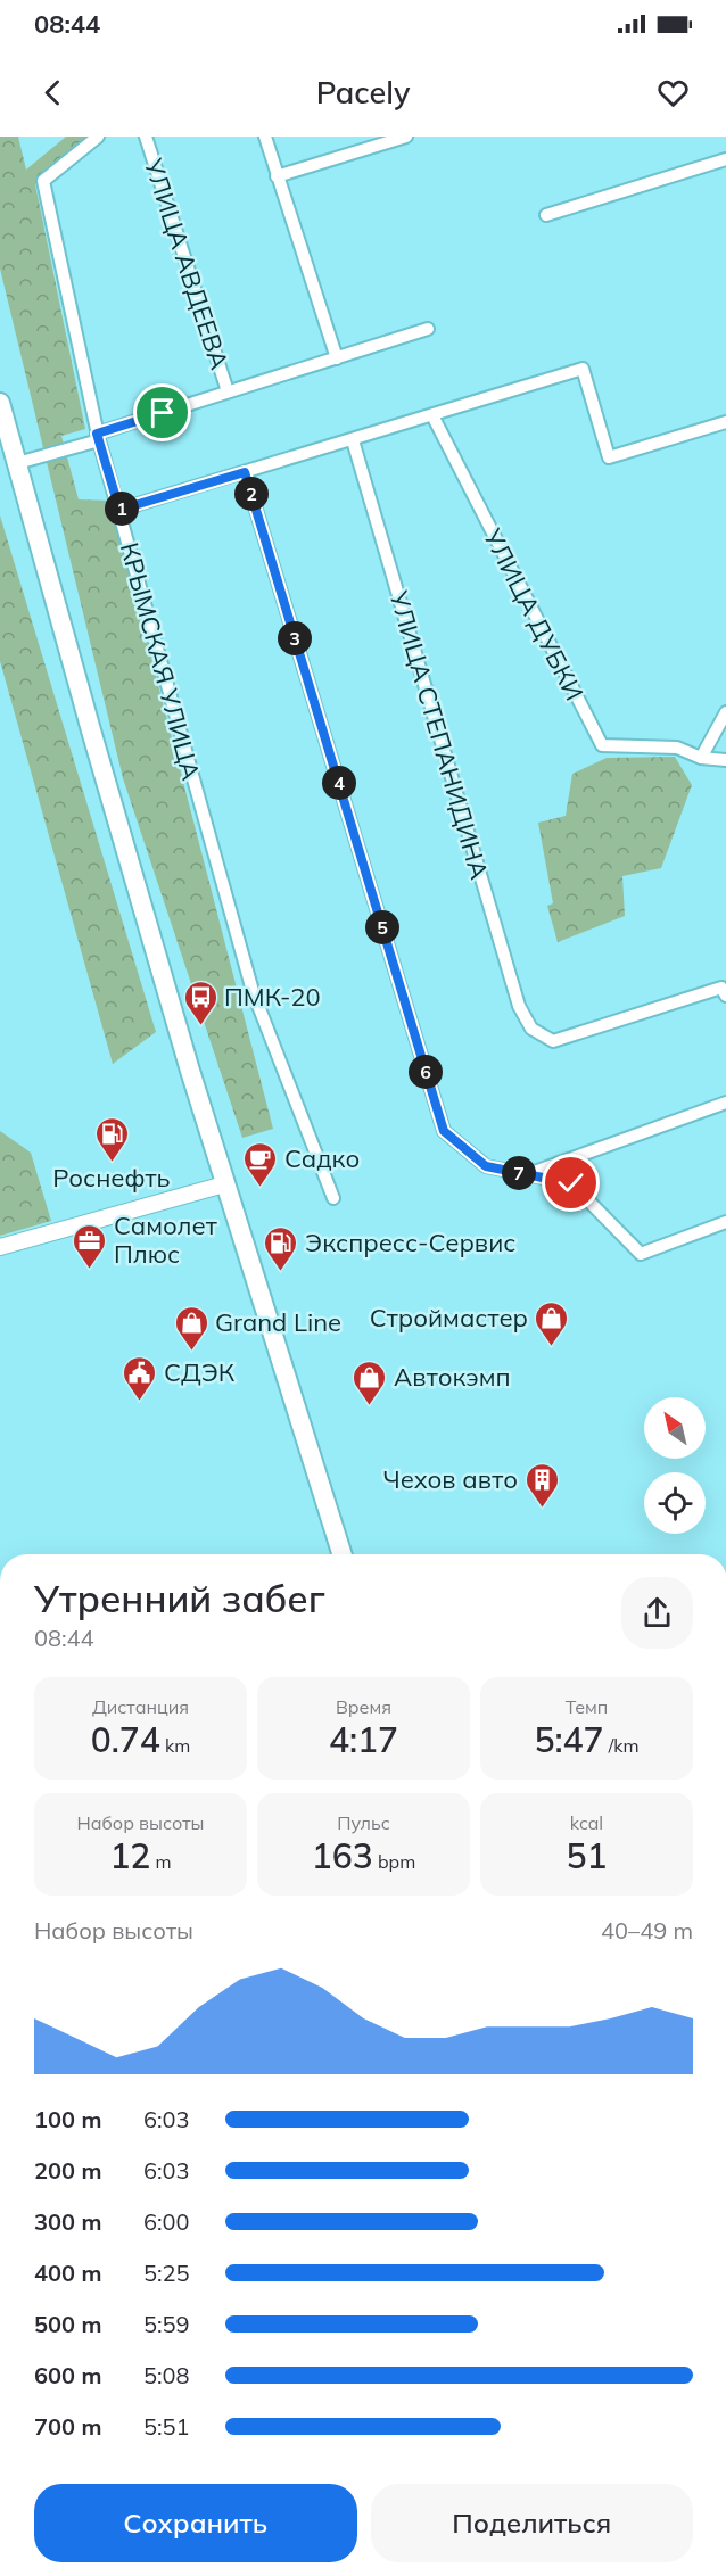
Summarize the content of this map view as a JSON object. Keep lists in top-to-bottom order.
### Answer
{
  "streets": {
    "street": [
      "УЛИЦА АВДЕЕВА",
      "УЛИЦА ДУБКИ",
      "КРЫМСКАЯ УЛИЦА",
      "УЛИЦА СТЕПАНИДИНА"
    ]
  },
  "places": {
    "bus stop": ["ПМК-20"],
    "fuel station": ["Роснефть", "Экспресс-Сервис"],
    "cafe": ["Садко"],
    "office": ["Самолет Плюс"],
    "shop": ["Строймастер", "Grand Line", "Автокэмп"],
    "public building": ["СДЭК"],
    "building": ["Чехов авто"]
  },
  "north": "top left",
  "page": {
    "status": "08:44",
    "header": "Pacely",
    "pins": [
      "2",
      "1",
      "3",
      "4",
      "5",
      "6",
      "7"
    ],
    "heading": ["Утренний забег", "08:44"],
    "stats": [
      ["Дистанция", "0.74 km"],
      ["Время", "4:17"],
      ["Темп", "5:47 /km"],
      ["Набор высоты", "12 m"],
      ["Пульс", "163 bpm"],
      ["kcal", "51"]
    ],
    "chart": ["Набор высоты", "40–49 m"],
    "list": [
      {
        "name": "100 m",
        "note": "6:03"
      },
      {
        "name": "200 m",
        "note": "6:03"
      },
      {
        "name": "300 m",
        "note": "6:00"
      },
      {
        "name": "400 m",
        "note": "5:25"
      },
      {
        "name": "500 m",
        "note": "5:59"
      },
      {
        "name": "600 m",
        "note": "5:08"
      },
      {
        "name": "700 m",
        "note": "5:51"
      }
    ],
    "buttons": ["Сохранить", "Поделиться"]
  }
}
